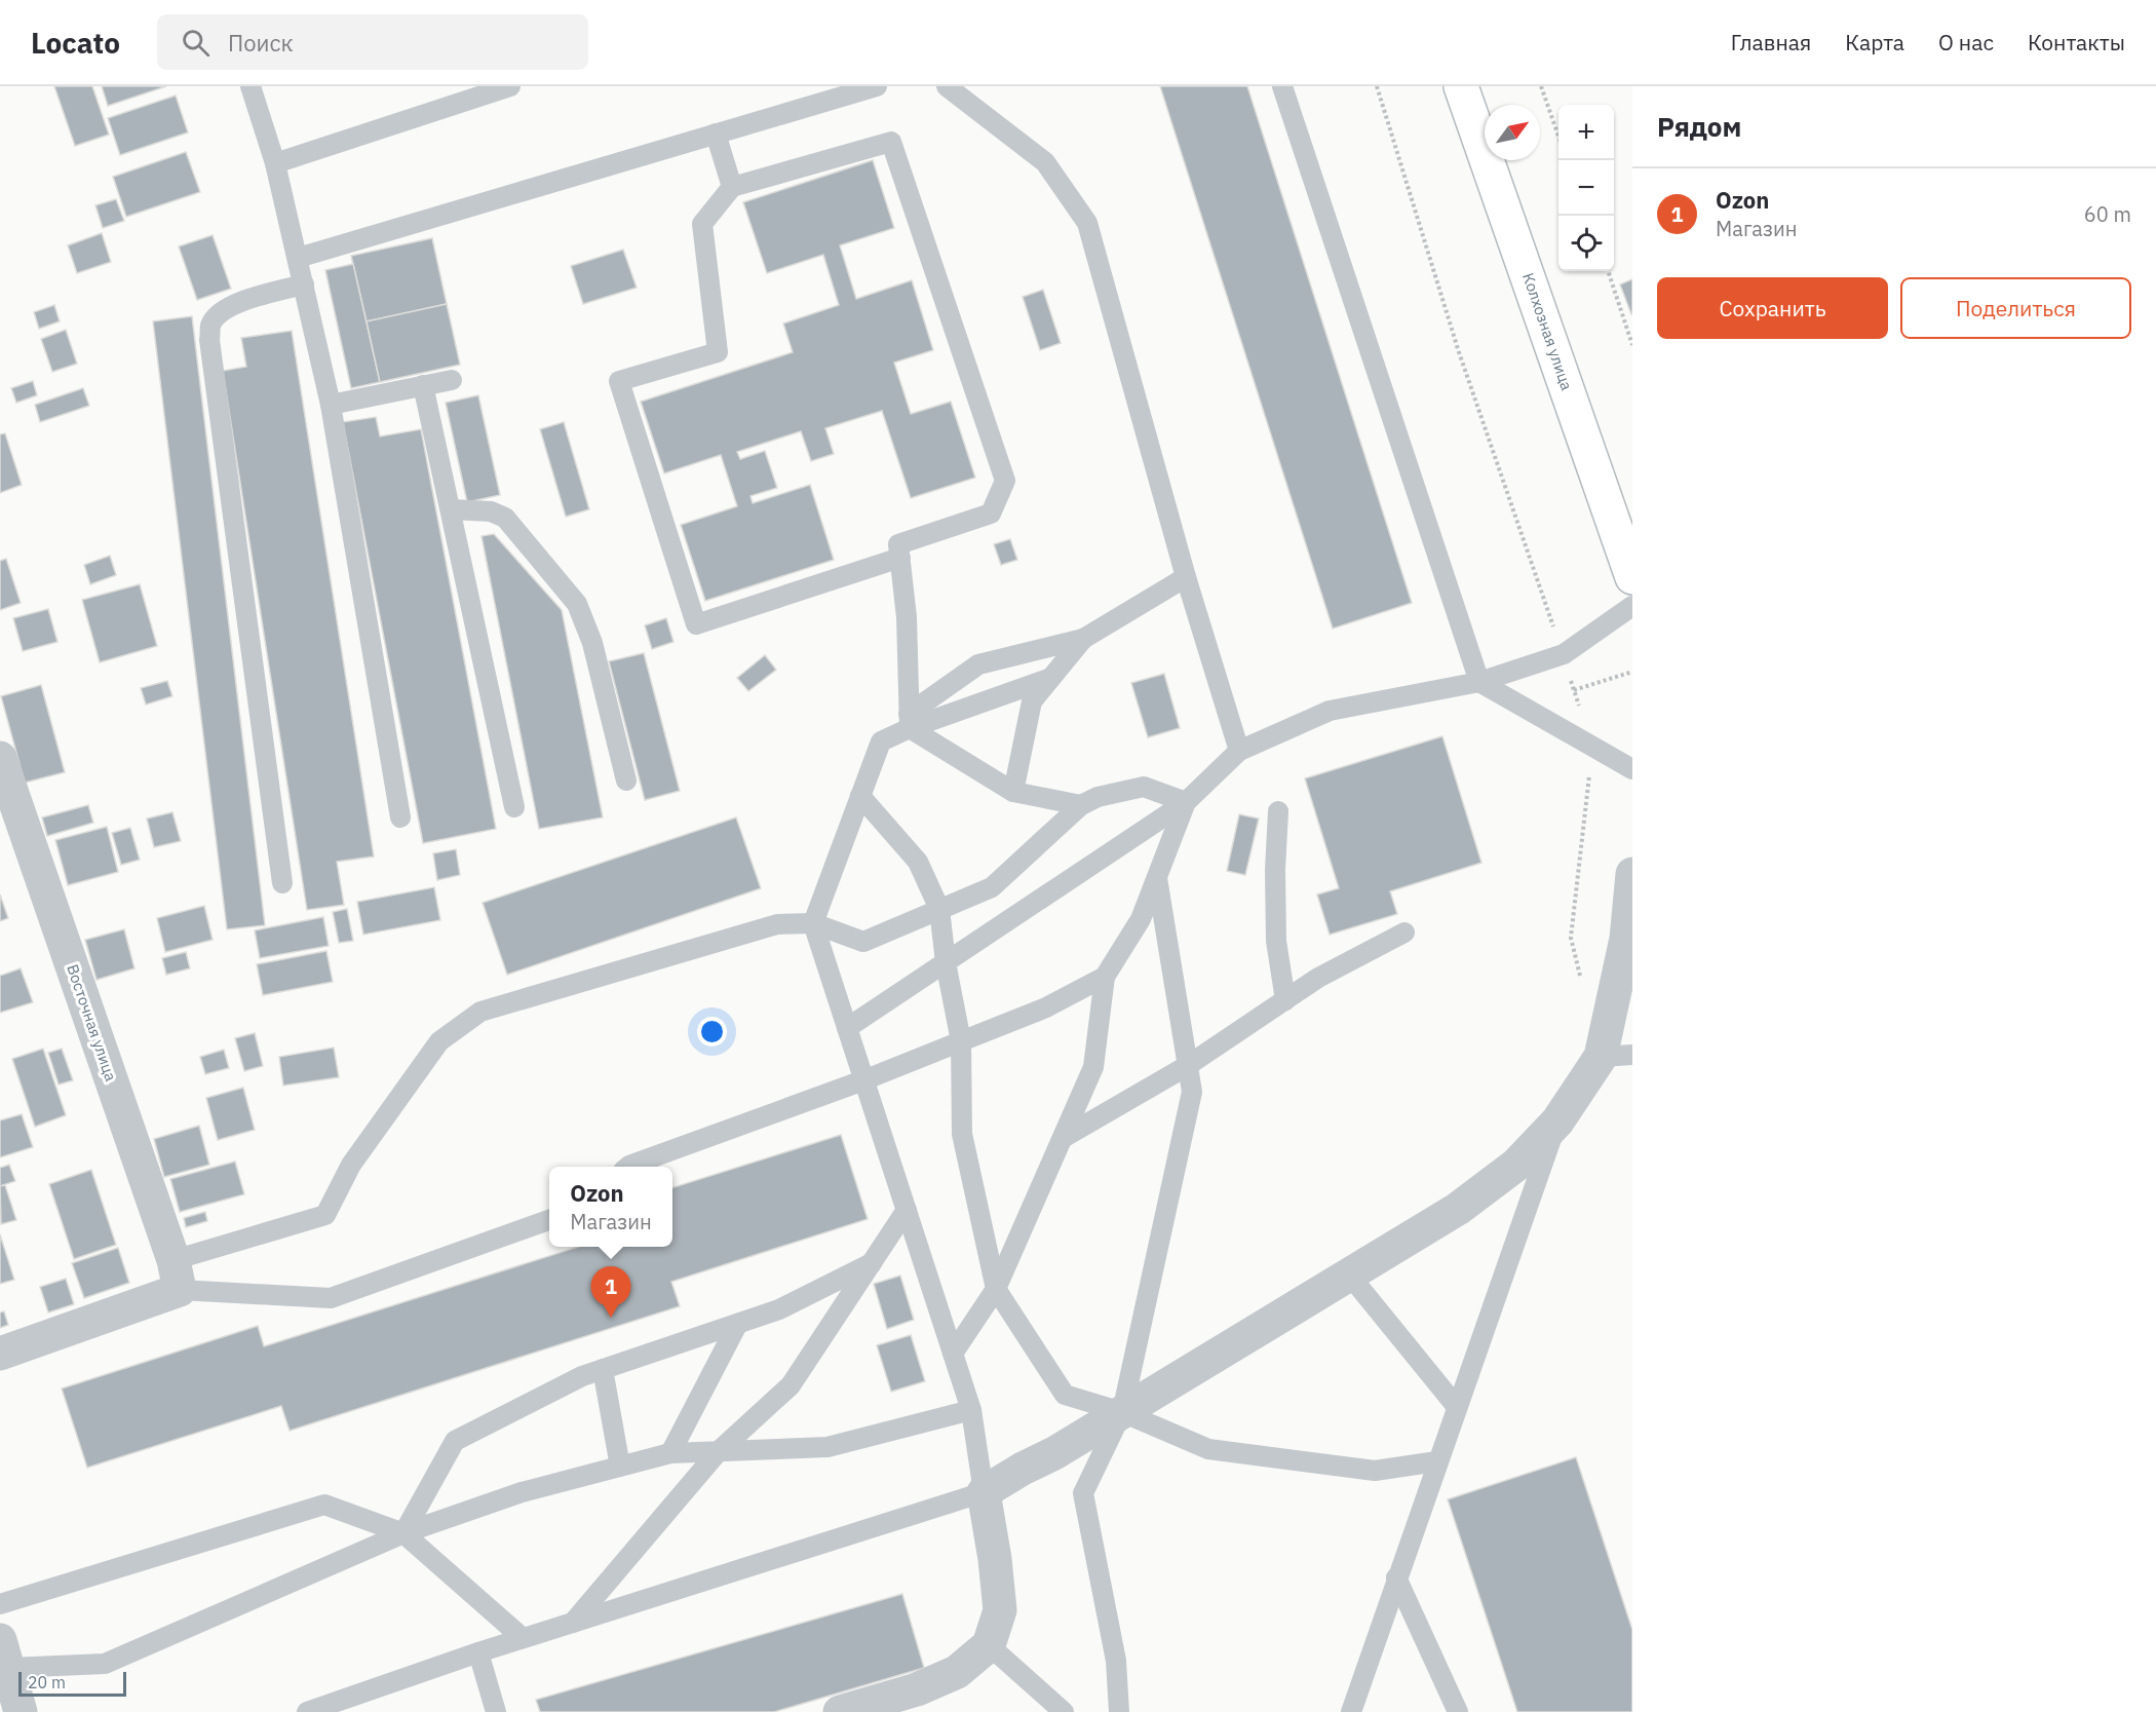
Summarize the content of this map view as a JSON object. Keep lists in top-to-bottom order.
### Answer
{
  "streets": {
    "main road": ["Колхозная улица"],
    "street": ["Восточная улица"]
  },
  "scale_bar": "20 m",
  "north": "top right",
  "page": {
    "header": "Locato",
    "search": "Поиск",
    "nav": [
      "Главная",
      "Карта",
      "О нас",
      "Контакты"
    ],
    "heading": "Рядом",
    "map_buttons": ["+", "−"],
    "list": [
      {
        "mark": "1",
        "name": "Ozon",
        "note": "Магазин",
        "value": "60 m"
      }
    ],
    "buttons": ["Сохранить", "Поделиться"],
    "popup": ["Ozon", "Магазин"],
    "pins": "1",
    "scale": "20 m"
  }
}
